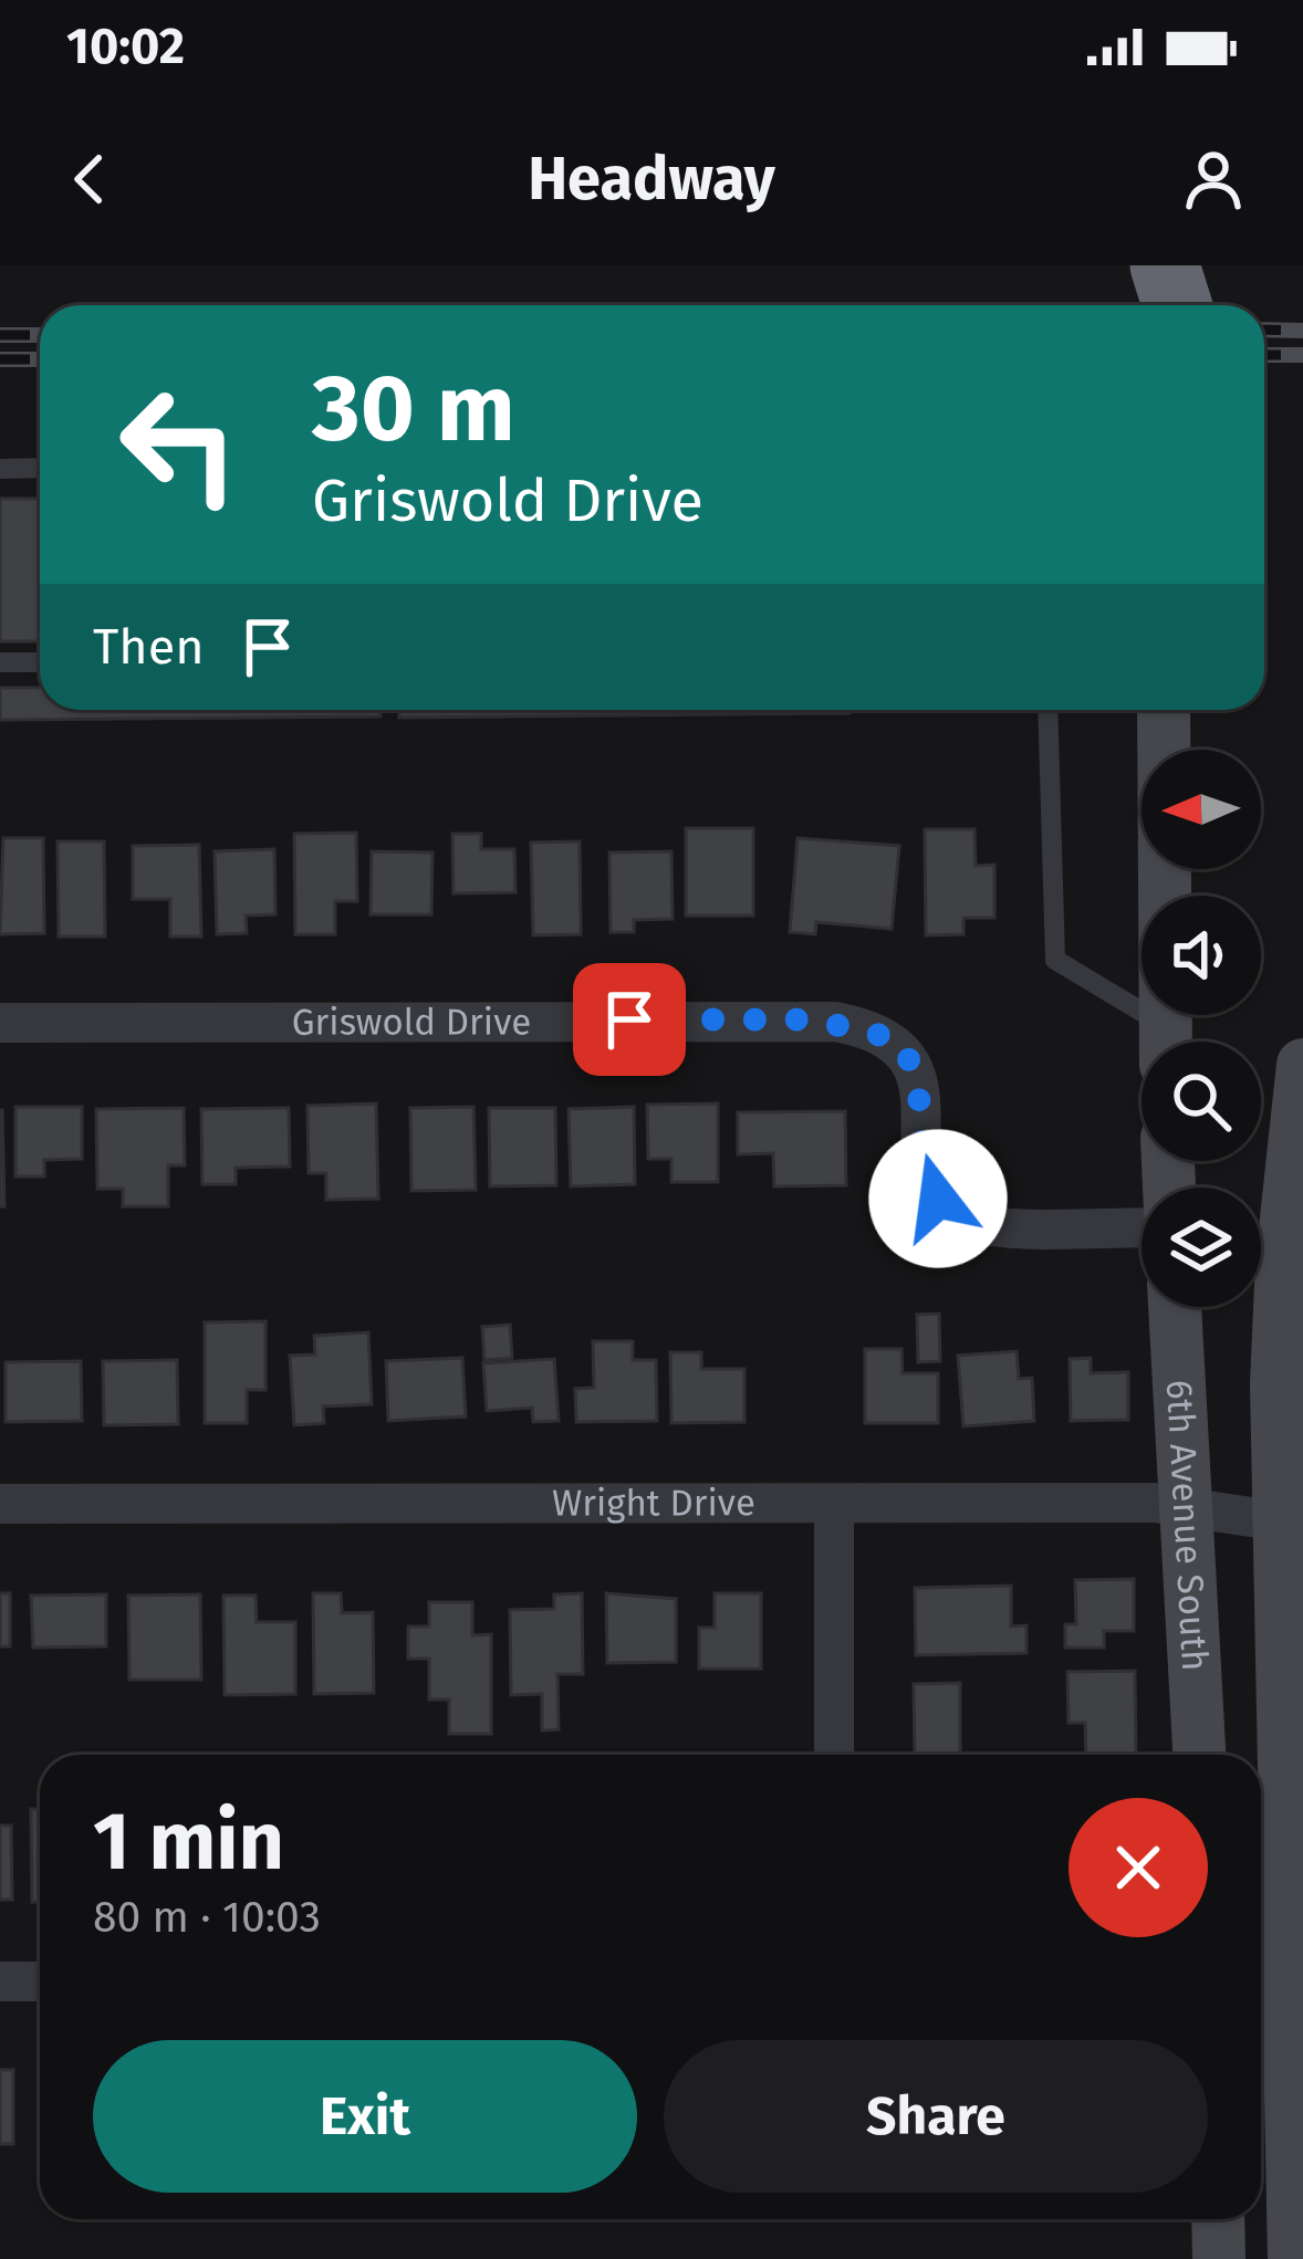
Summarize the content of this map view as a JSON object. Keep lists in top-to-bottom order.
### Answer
{
  "streets": {
    "street": ["Griswold Drive", "Wright Drive", "6th Avenue South"]
  },
  "crossings": [
    ["Wright Drive", "6th Avenue South"]
  ],
  "north": "left",
  "page": {
    "status": "10:02",
    "header": "Headway",
    "turn": ["30 m", "Griswold Drive"],
    "then": "Then",
    "heading": ["1 min", "80 m · 10:03"],
    "buttons": ["Exit", "Share"]
  }
}
